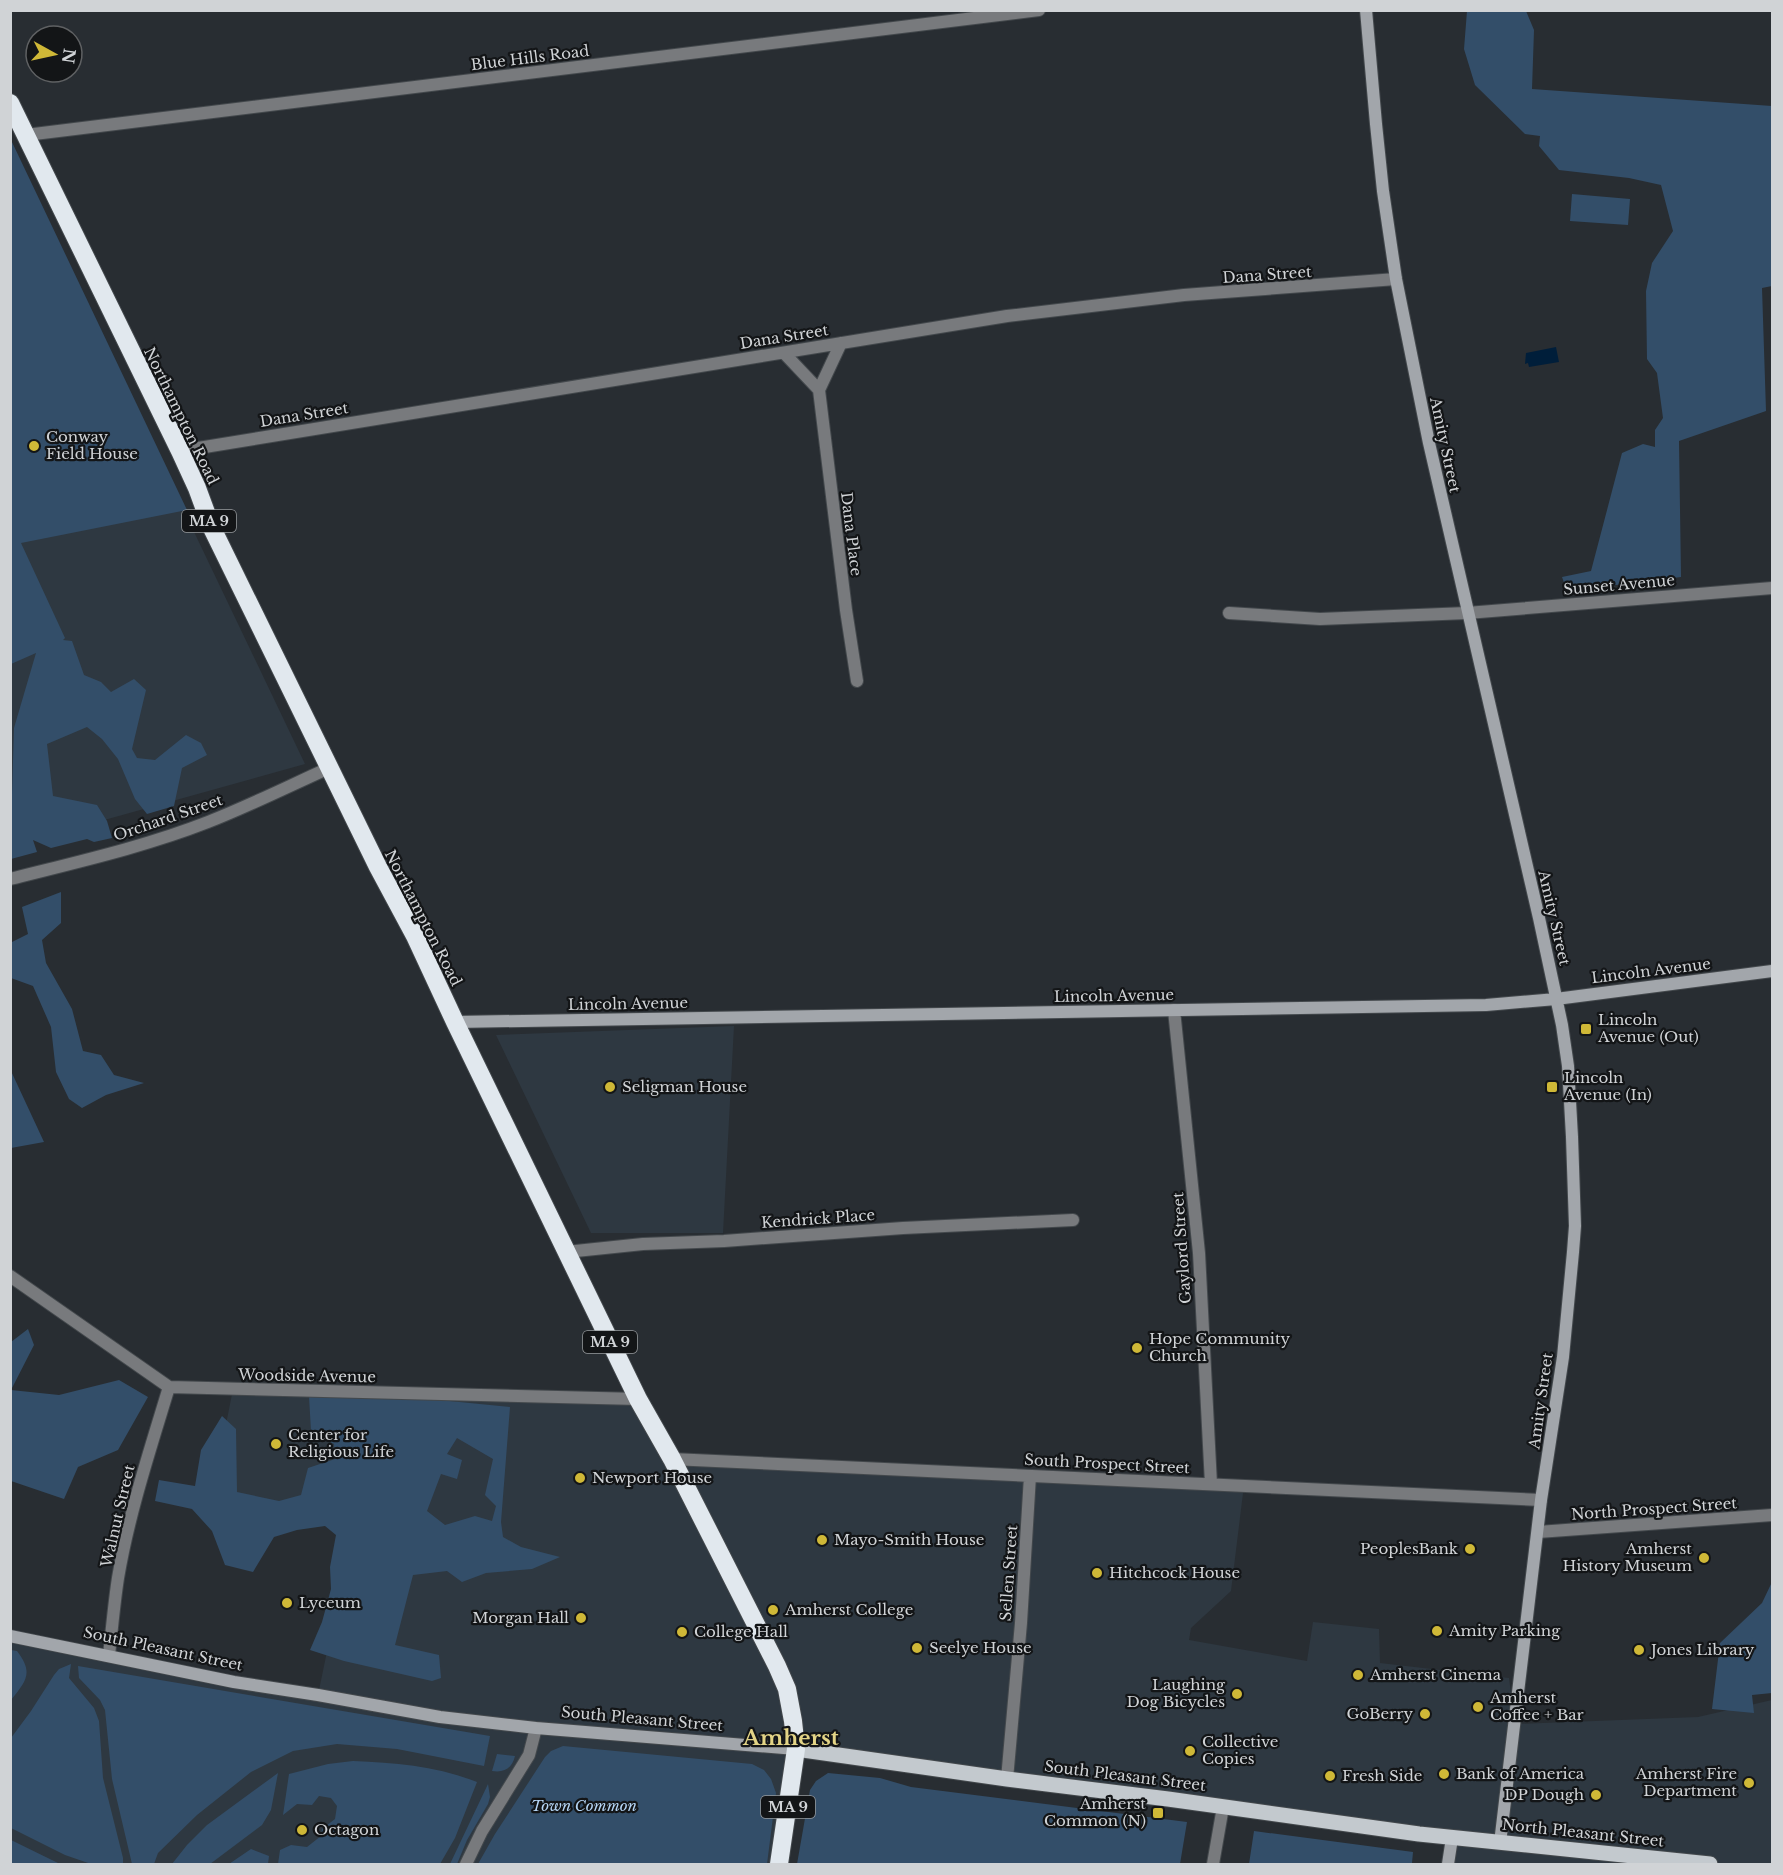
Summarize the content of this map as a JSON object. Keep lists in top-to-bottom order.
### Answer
{
  "streets": {
    "highway": ["Northampton Road", "MA 9"],
    "main road": [
      "Amity Street",
      "Lincoln Avenue",
      "South Pleasant Street",
      "North Pleasant Street"
    ],
    "street": [
      "Blue Hills Road",
      "Dana Street",
      "Dana Place",
      "Sunset Avenue",
      "Orchard Street",
      "Kendrick Place",
      "Gaylord Street",
      "Woodside Avenue",
      "South Prospect Street",
      "North Prospect Street",
      "Walnut Street",
      "Sellen Street"
    ]
  },
  "crossings": [
    ["Blue Hills Road", "Northampton Road"],
    ["Dana Street", "Northampton Road"],
    ["Dana Street", "Amity Street"],
    ["Northampton Road", "MA 9"],
    ["Northampton Road", "Orchard Street"],
    ["Northampton Road", "Lincoln Avenue"],
    ["Northampton Road", "Kendrick Place"],
    ["Northampton Road", "Woodside Avenue"],
    ["Northampton Road", "South Prospect Street"],
    ["Northampton Road", "South Pleasant Street"],
    ["Amity Street", "Sunset Avenue"],
    ["Amity Street", "Lincoln Avenue"],
    ["Amity Street", "South Prospect Street"],
    ["Amity Street", "North Prospect Street"],
    ["Amity Street", "North Pleasant Street"],
    ["MA 9", "South Pleasant Street"],
    ["Lincoln Avenue", "Gaylord Street"],
    ["Gaylord Street", "South Prospect Street"],
    ["Woodside Avenue", "Walnut Street"],
    ["South Prospect Street", "Sellen Street"],
    ["Walnut Street", "South Pleasant Street"],
    ["Sellen Street", "South Pleasant Street"],
    ["South Pleasant Street", "North Pleasant Street"]
  ],
  "districts": ["Amherst"],
  "parks": ["Town Common"],
  "places": {
    "other": [
      "Conway Field House",
      "Seligman House",
      "Hope Community Church",
      "Center for Religious Life",
      "Newport House",
      "Mayo-Smith House",
      "PeoplesBank",
      "Amherst History Museum",
      "Hitchcock House",
      "Lyceum",
      "Amherst College",
      "Morgan Hall",
      "Amity Parking",
      "College Hall",
      "Seelye House",
      "Jones Library",
      "Amherst Cinema",
      "Laughing Dog Bicycles",
      "Amherst Coffee + Bar",
      "GoBerry",
      "Collective Copies",
      "Bank of America",
      "Fresh Side",
      "Amherst Fire Department",
      "DP Dough",
      "Octagon"
    ],
    "transit": ["Lincoln Avenue (Out)", "Lincoln Avenue (In)", "Amherst Common (N)"]
  },
  "north": "right"
}
